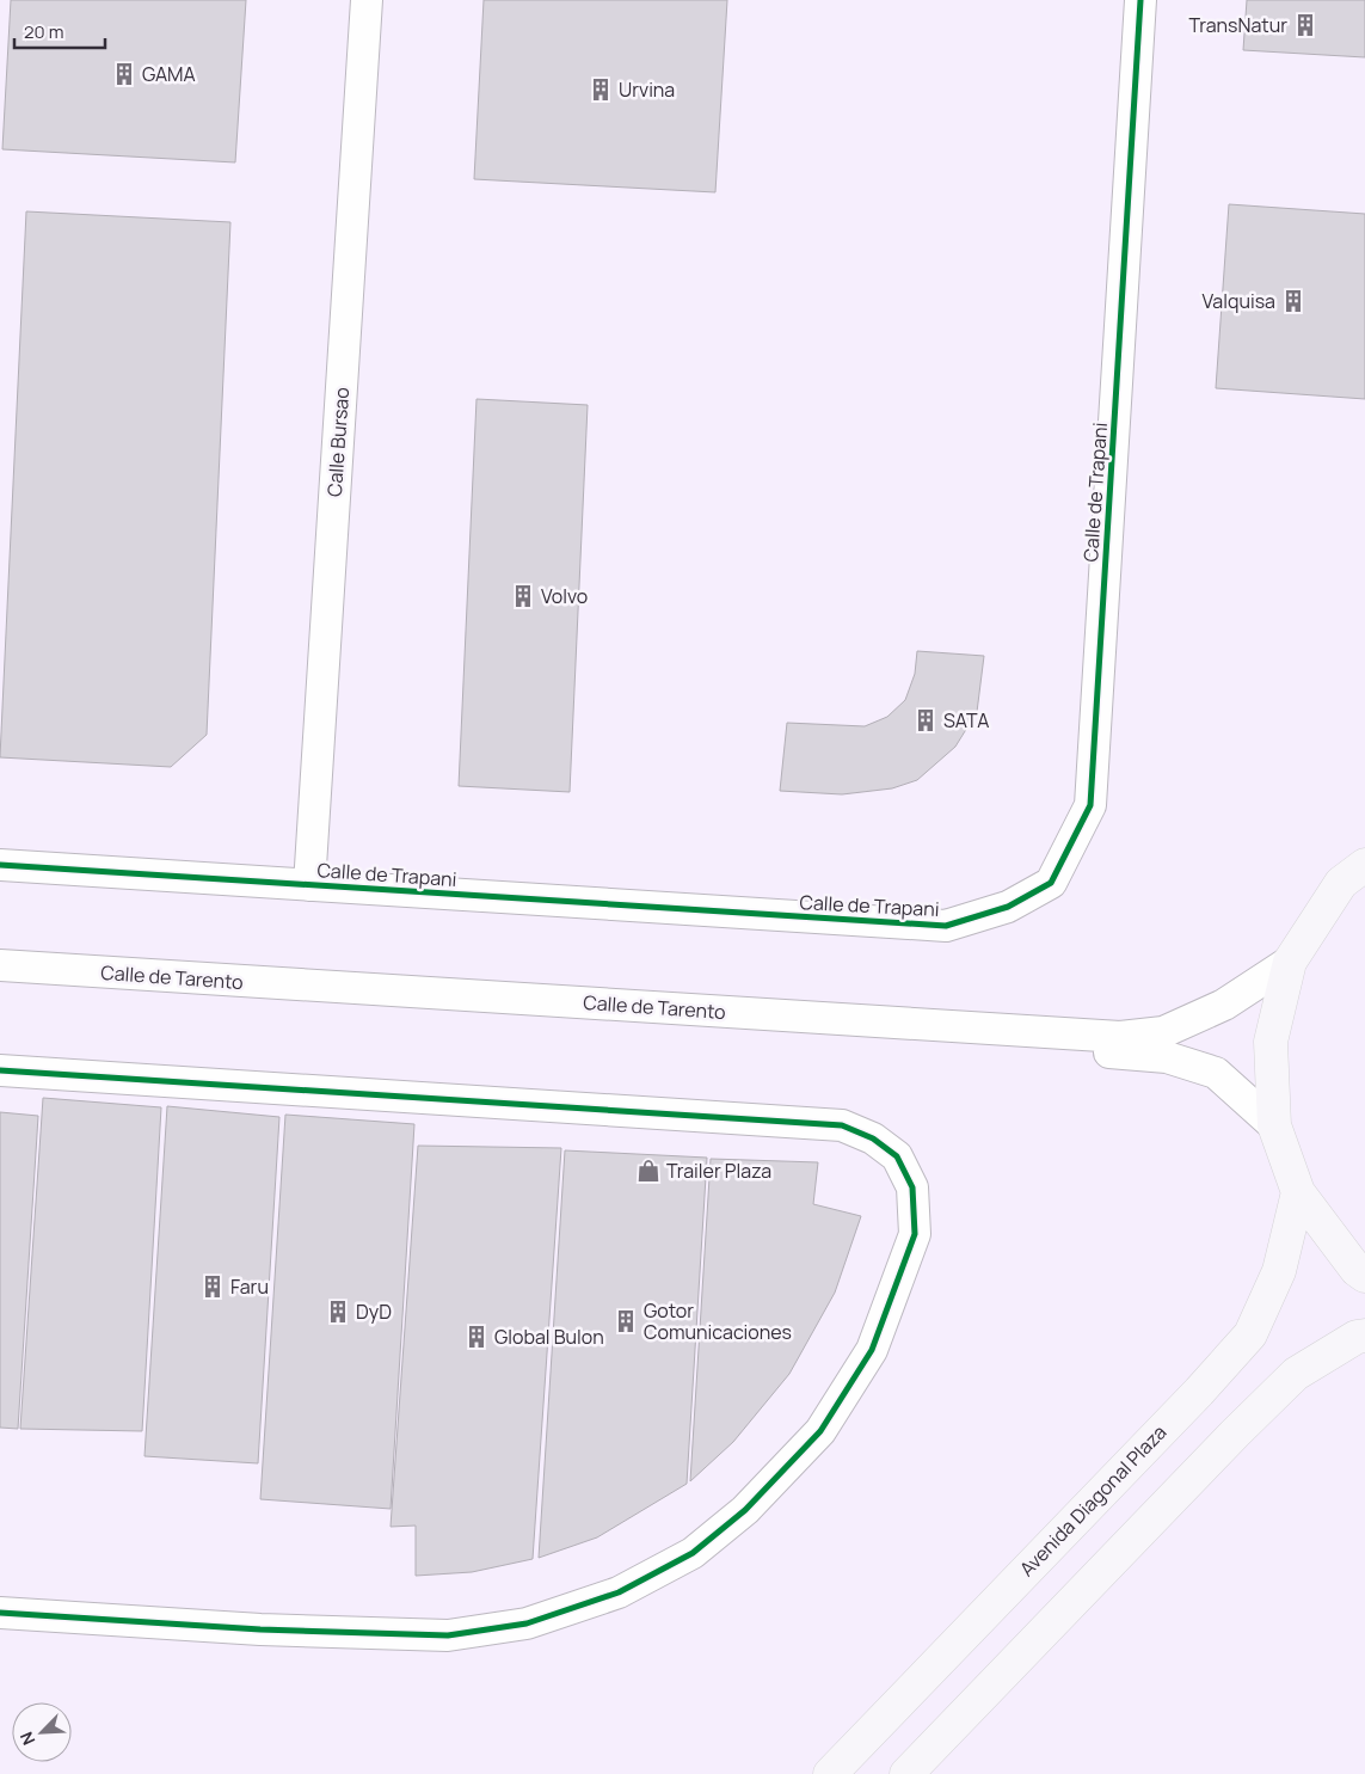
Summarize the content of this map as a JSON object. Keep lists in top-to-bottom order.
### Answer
{
  "streets": {
    "main road": ["Avenida Diagonal Plaza"],
    "street": ["Calle Bursao", "Calle de Trapani", "Calle de Tarento"]
  },
  "crossings": [
    ["Calle Bursao", "Calle de Trapani"]
  ],
  "places": {
    "building": [
      "TransNatur",
      "GAMA",
      "Urvina",
      "Valquisa",
      "Volvo",
      "SATA",
      "Faru",
      "DyD",
      "Gotor Comunicaciones",
      "Global Bulon"
    ],
    "shop": ["Trailer Plaza"]
  },
  "scale_bar": "20 m",
  "north": "bottom left"
}
